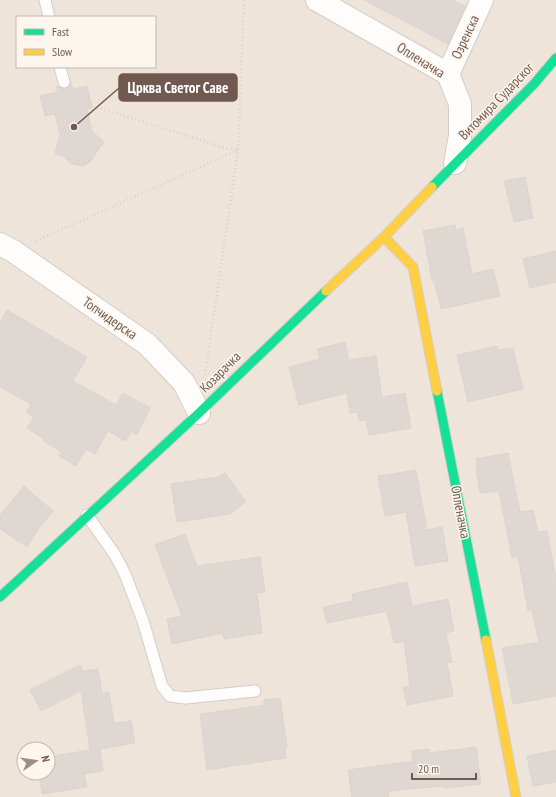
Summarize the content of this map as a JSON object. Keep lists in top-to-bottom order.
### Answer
{
  "streets": {
    "street": [
      "Озренска",
      "Опленачка",
      "Витомира Сударског",
      "Топчидерска",
      "Козарачка"
    ]
  },
  "crossings": [
    ["Озренска", "Опленачка"],
    ["Опленачка", "Витомира Сударског"],
    ["Опленачка", "Козарачка"],
    ["Витомира Сударског", "Козарачка"],
    ["Топчидерска", "Козарачка"]
  ],
  "places": ["Црква Светог Саве"],
  "legend": ["Fast", "Slow"],
  "scale_bar": "20 m",
  "north": "right"
}
